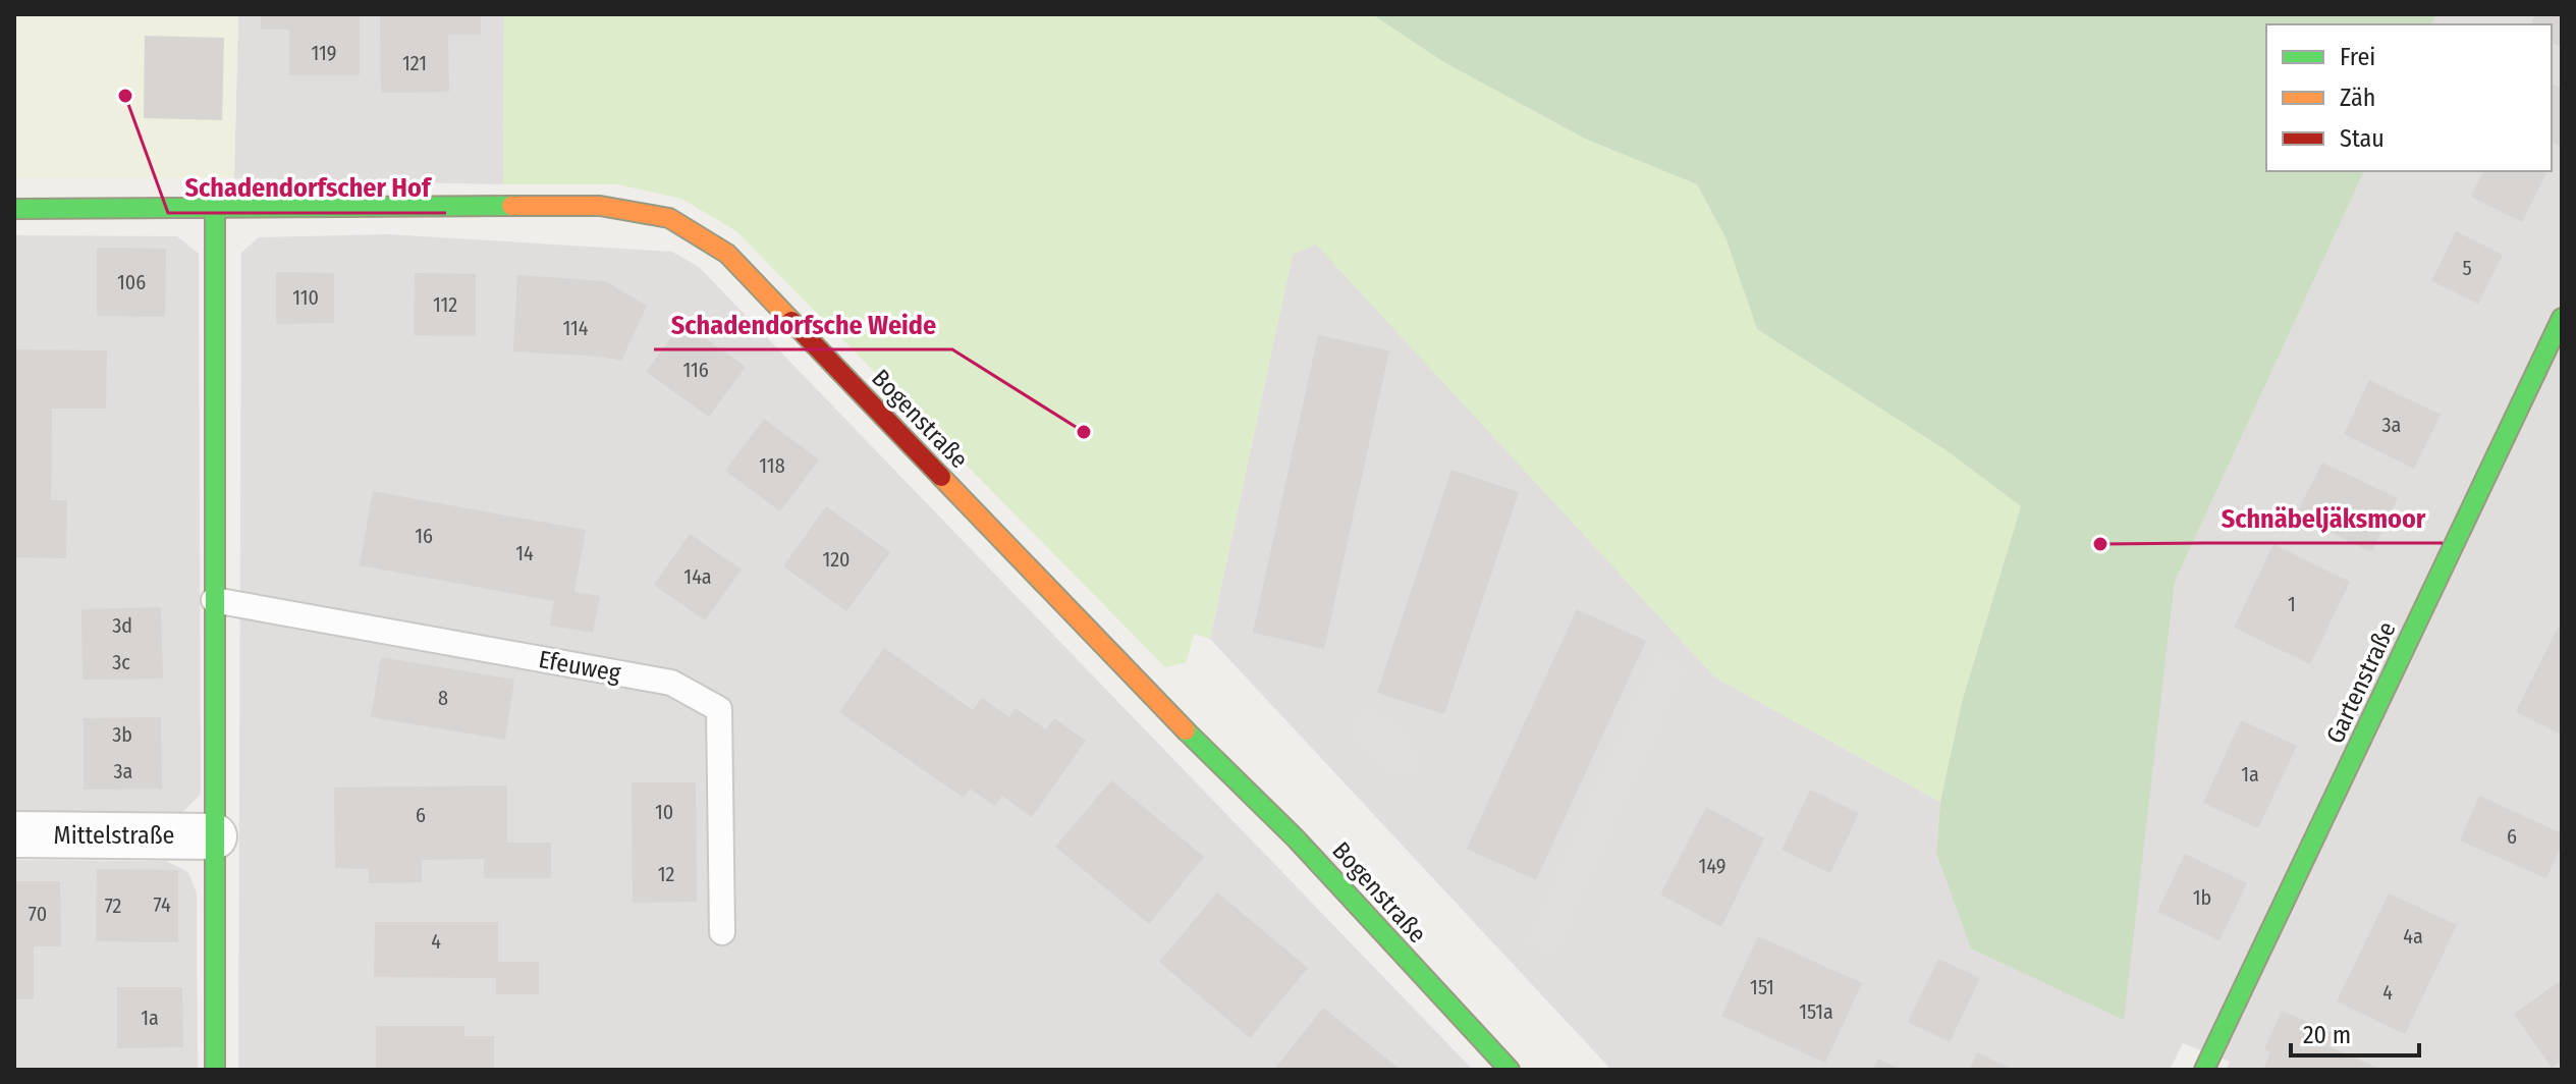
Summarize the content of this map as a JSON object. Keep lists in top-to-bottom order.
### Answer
{
  "streets": {
    "street": ["Bogenstraße", "Gartenstraße", "Mittelstraße"],
    "lane": ["Efeuweg"]
  },
  "places": ["Schadendorfscher Hof", "Schadendorfsche Weide", "Schnäbeljäksmoor"],
  "house_numbers": [
    "119",
    "121",
    "5",
    "106",
    "110",
    "112",
    "114",
    "116",
    "3a",
    "118",
    "16",
    "14",
    "120",
    "14a",
    "1",
    "3d",
    "3c",
    "8",
    "3b",
    "3a",
    "1a",
    "10",
    "6",
    "6",
    "149",
    "12",
    "1b",
    "74",
    "72",
    "70",
    "4a",
    "4",
    "151",
    "4",
    "151a",
    "1a"
  ],
  "legend": ["Frei", "Zäh", "Stau"],
  "scale_bar": "20 m"
}
